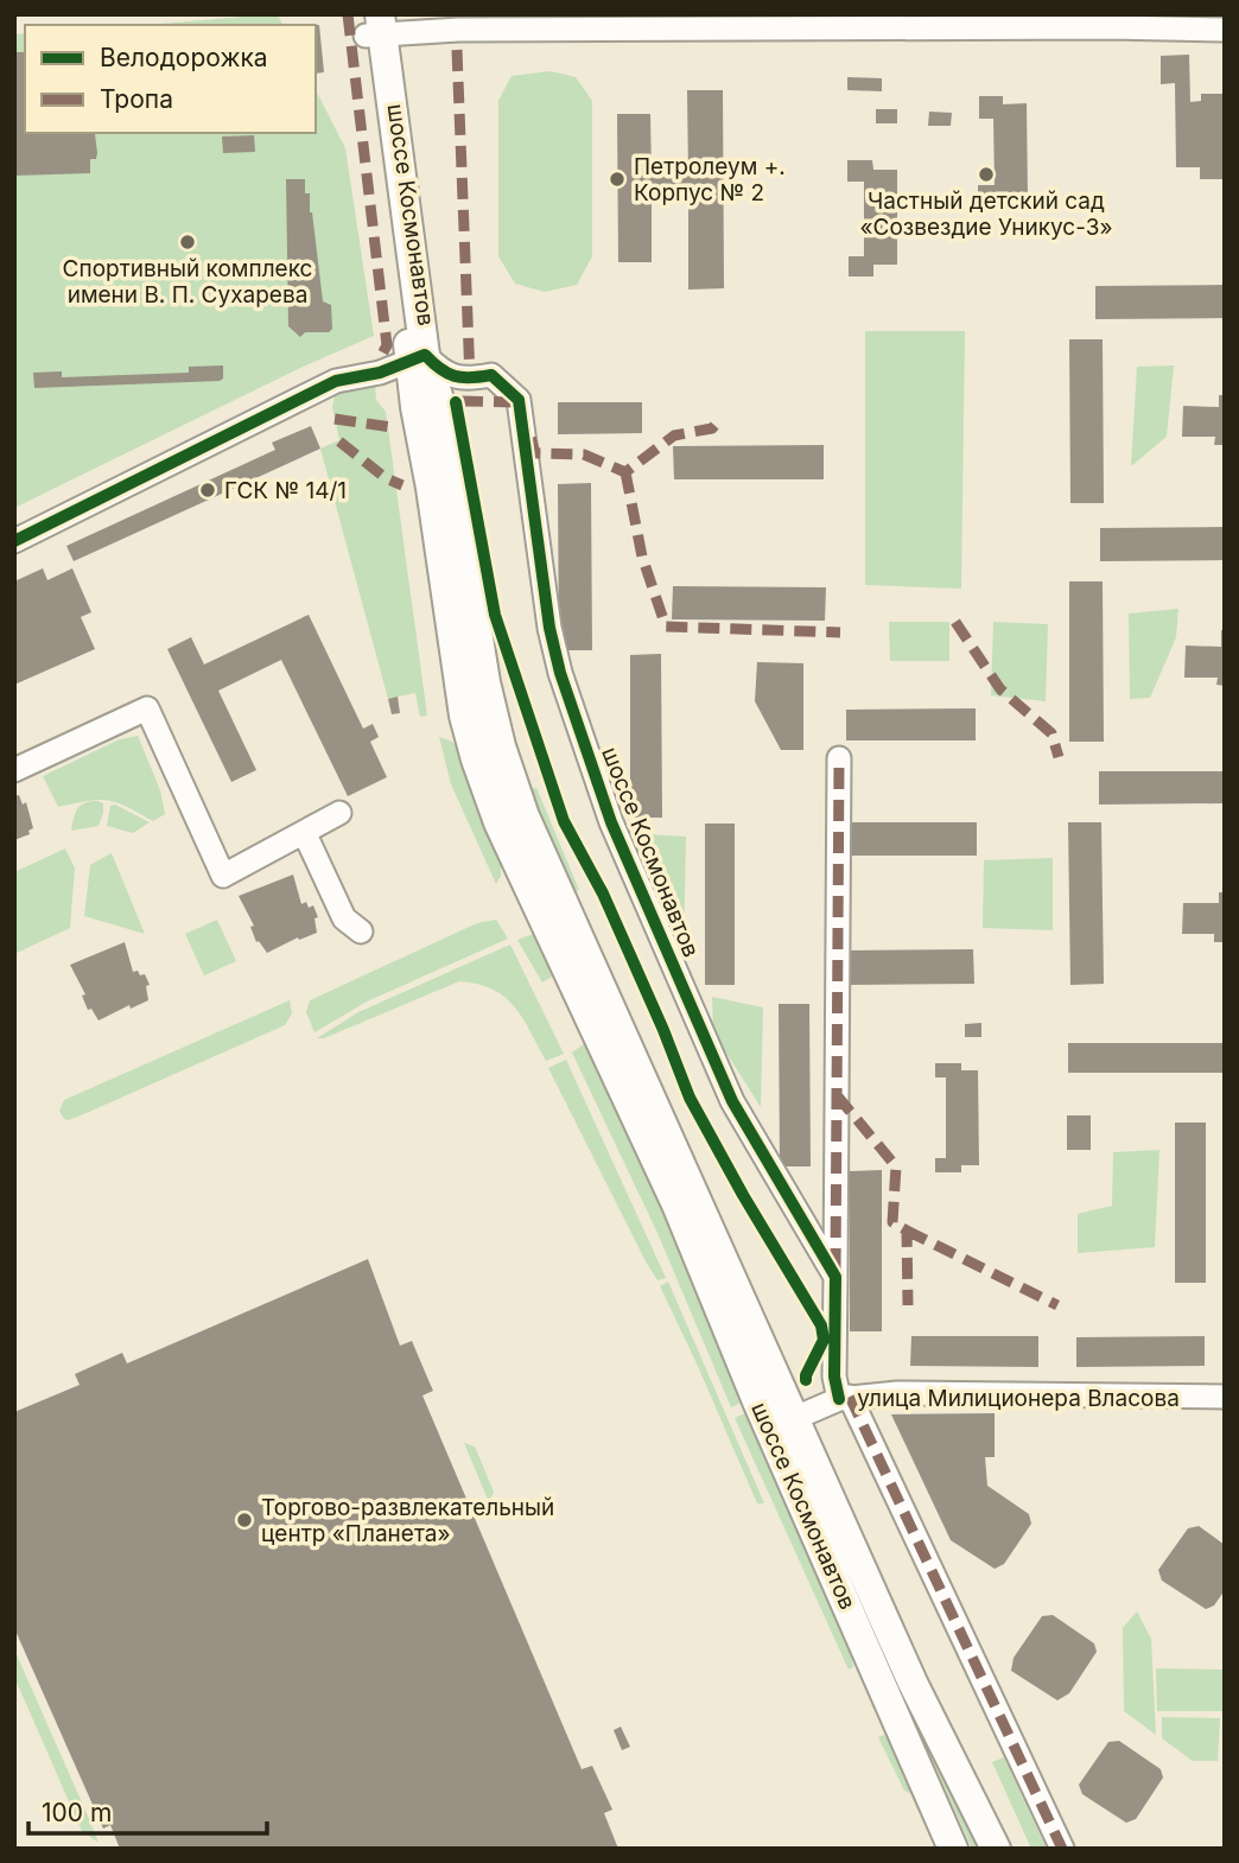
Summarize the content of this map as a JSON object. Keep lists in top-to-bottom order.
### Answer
{
  "streets": {
    "main road": ["шоссе Космонавтов"],
    "street": ["улица Милиционера Власова"]
  },
  "crossings": [
    ["шоссе Космонавтов", "улица Милиционера Власова"]
  ],
  "places": [
    "Частный детский сад «Созвездие Уникус-3»",
    "Петролеум +. Корпус № 2",
    "Спортивный комплекс имени В. П. Сухарева",
    "ГСК № 14/1",
    "Торгово-развлекательный центр «Планета»"
  ],
  "legend": ["Велодорожка", "Тропа"],
  "scale_bar": "100 m"
}
